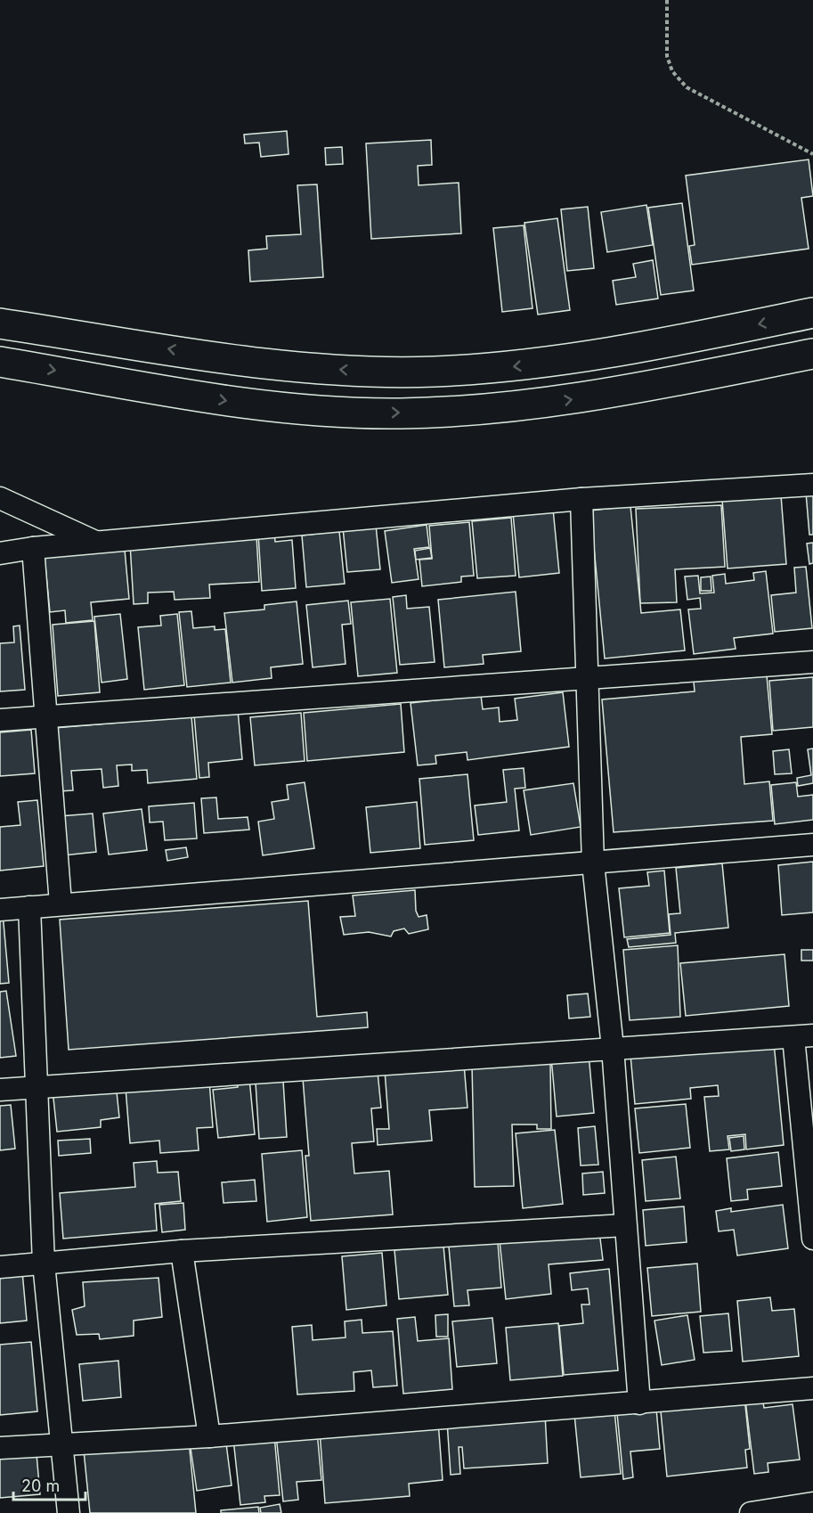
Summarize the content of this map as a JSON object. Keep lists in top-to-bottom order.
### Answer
{
  "scale_bar": "20 m"
}
